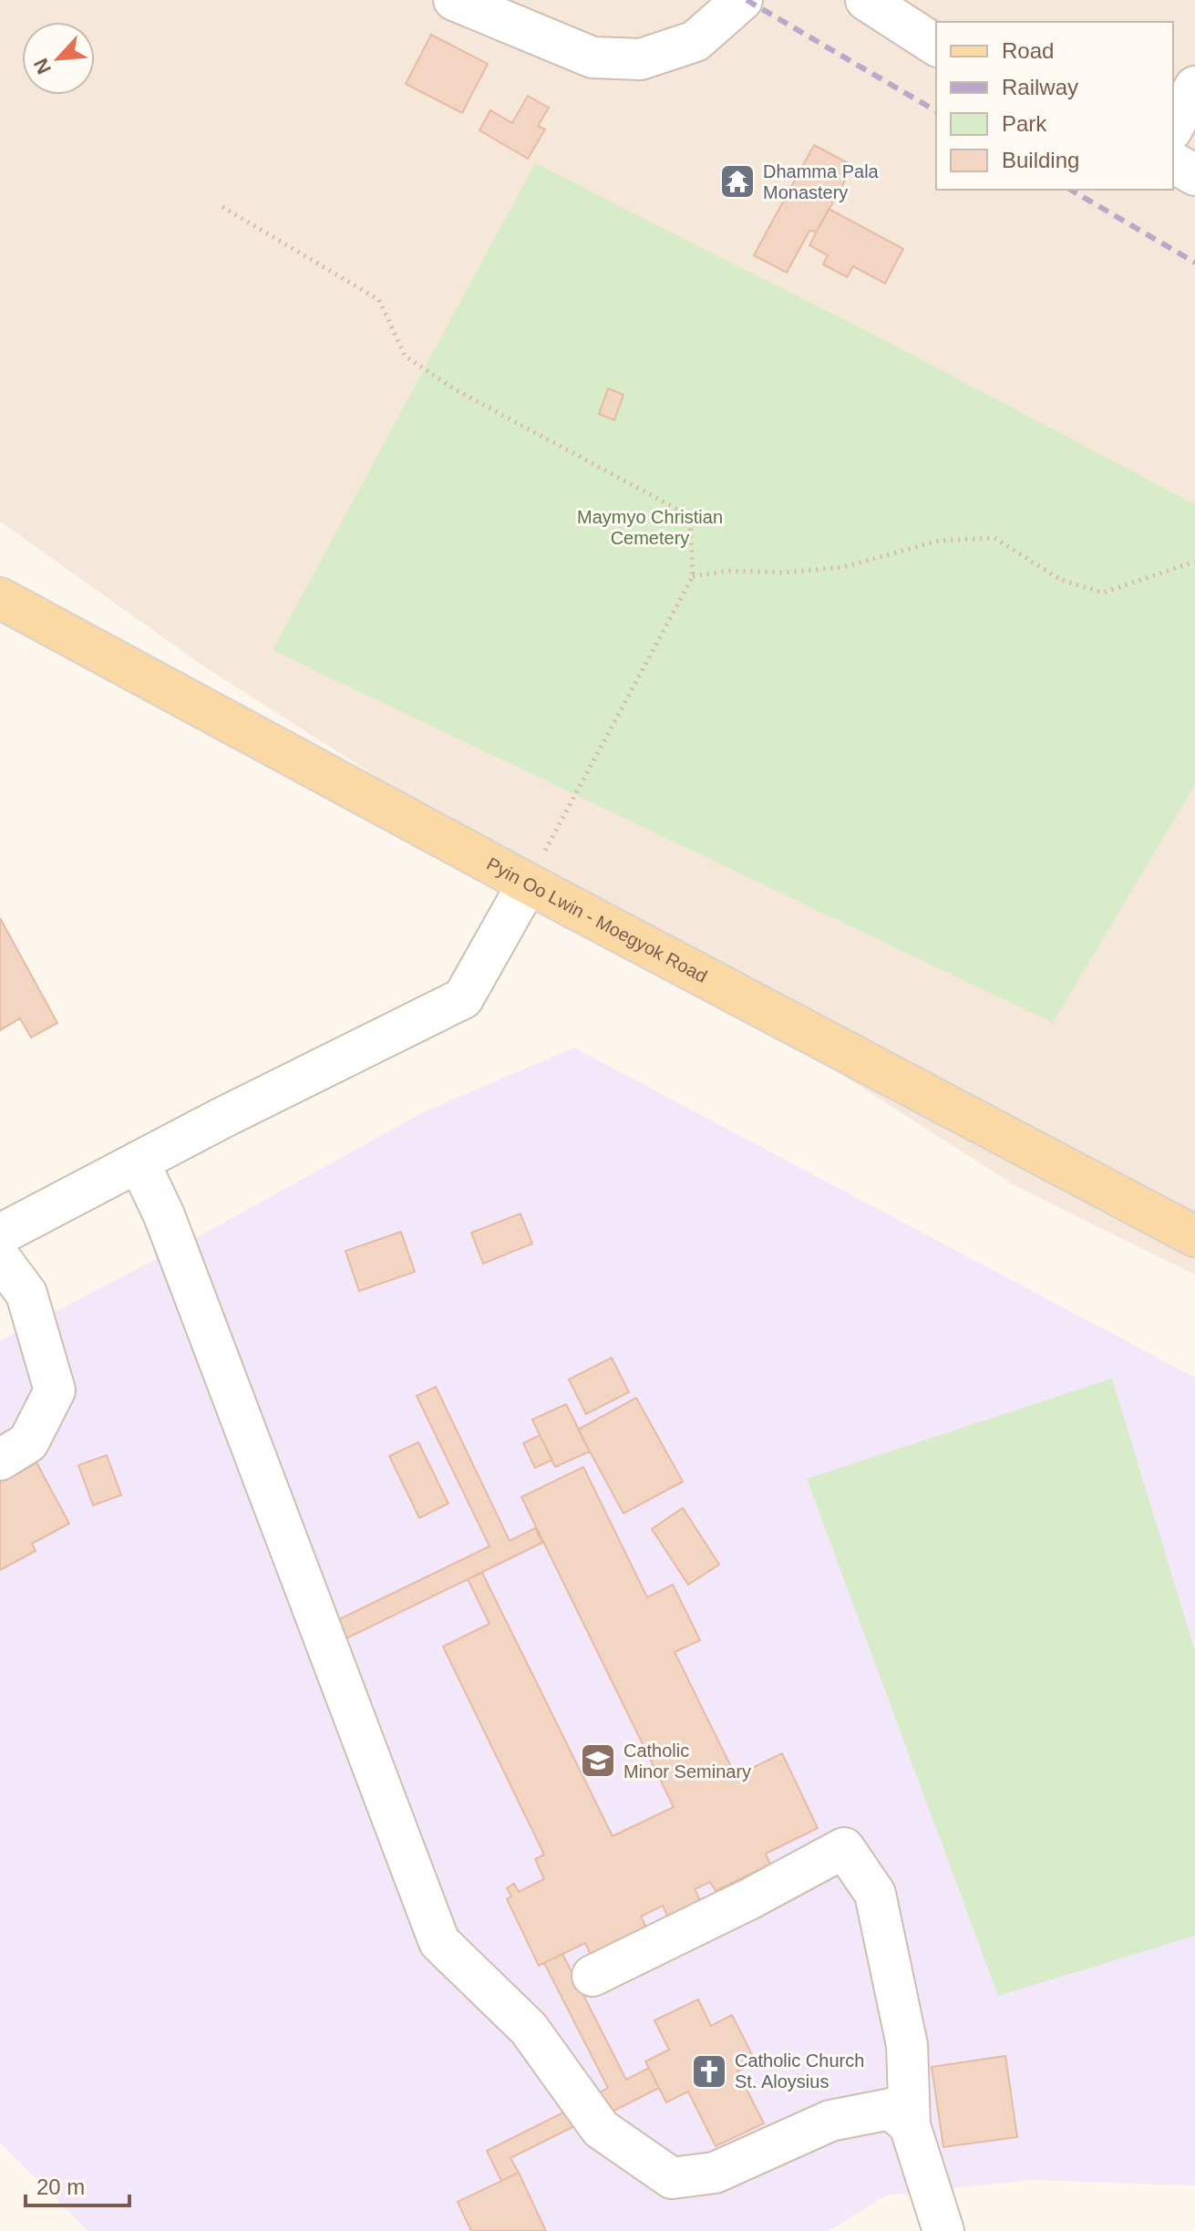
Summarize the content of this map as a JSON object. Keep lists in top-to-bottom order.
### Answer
{
  "streets": {
    "main road": ["Pyin Oo Lwin - Moegyok Road"]
  },
  "parks": ["Maymyo Christian Cemetery"],
  "places": {
    "temple": ["Dhamma Pala Monastery"],
    "school or university": ["Catholic Minor Seminary"],
    "church": ["Catholic Church St. Aloysius"]
  },
  "legend": [
    "Road",
    "Railway",
    "Park",
    "Building"
  ],
  "scale_bar": "20 m",
  "north": "bottom left"
}
